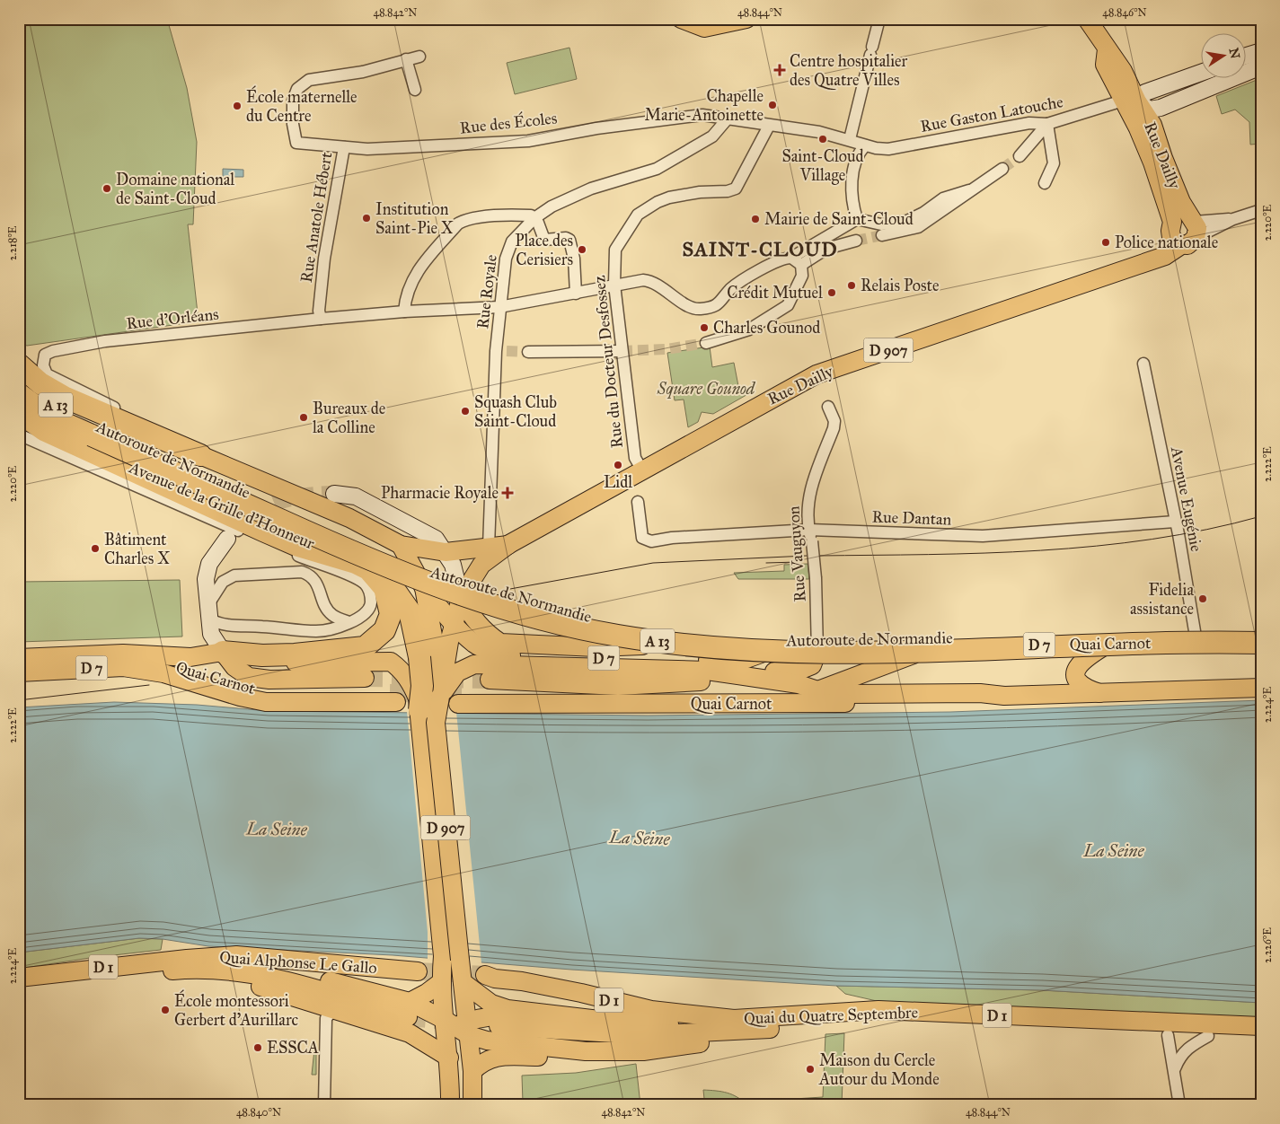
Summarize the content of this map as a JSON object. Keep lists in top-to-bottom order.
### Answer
{
  "streets": {
    "highway": ["A 13", "Autoroute de Normandie"],
    "main road": [
      "Rue Dailly",
      "D 907",
      "Quai Carnot",
      "D 7",
      "Quai Alphonse Le Gallo",
      "D 1",
      "Quai du Quatre Septembre"
    ],
    "street": [
      "Rue Gaston Latouche",
      "Rue des Écoles",
      "Rue Anatole Hébert",
      "Rue Royale",
      "Rue d'Orléans",
      "Rue du Docteur Desfossez",
      "Avenue Eugénie",
      "Avenue de la Grille d'Honneur",
      "Rue Dantan",
      "Rue Vauguyon"
    ]
  },
  "crossings": [
    ["Rue Gaston Latouche", "Rue des Écoles"],
    ["Rue Gaston Latouche", "Rue Dailly"],
    ["Rue Gaston Latouche", "Rue du Docteur Desfossez"],
    ["Rue des Écoles", "Rue Anatole Hébert"],
    ["Rue des Écoles", "Rue Royale"],
    ["Rue des Écoles", "Rue du Docteur Desfossez"],
    ["Rue Dailly", "D 907"],
    ["Rue Dailly", "Rue du Docteur Desfossez"],
    ["Rue Dailly", "Quai Carnot"],
    ["Rue Anatole Hébert", "Rue d'Orléans"],
    ["Rue Royale", "Rue d'Orléans"],
    ["Rue Royale", "D 907"],
    ["Rue d'Orléans", "Rue du Docteur Desfossez"],
    ["D 907", "Quai Carnot"],
    ["D 907", "D 7"],
    ["Autoroute de Normandie", "Quai Carnot"],
    ["Avenue Eugénie", "Rue Dantan"],
    ["Avenue Eugénie", "Quai Carnot"],
    ["Rue Dantan", "Rue Vauguyon"],
    ["Rue Vauguyon", "Quai Carnot"],
    ["Quai Carnot", "D 7"]
  ],
  "districts": ["SAINT-CLOUD"],
  "water": ["La Seine"],
  "parks": ["Square Gounod"],
  "places": {
    "health": ["Centre hospitalier des Quatre Villes", "Pharmacie Royale"],
    "other": [
      "Chapelle Marie-Antoinette",
      "École maternelle du Centre",
      "Saint-Cloud Village",
      "Domaine national de Saint-Cloud",
      "Institution Saint-Pie X",
      "Mairie de Saint-Cloud",
      "Police nationale",
      "Place des Cerisiers",
      "Relais Poste",
      "Crédit Mutuel",
      "Charles Gounod",
      "Squash Club Saint-Cloud",
      "Bureaux de la Colline",
      "Lidl",
      "Bâtiment Charles X",
      "Fidelia assistance",
      "École montessori Gerbert d'Aurillarc",
      "ESSCA",
      "Maison du Cercle Autour du Monde"
    ]
  },
  "north": "right",
  "coordinates": [
    "48.842°N",
    "48.844°N",
    "48.846°N",
    "2.220°E",
    "2.218°E",
    "2.222°E",
    "2.224°E",
    "2.226°E",
    "48.840°N"
  ]
}
